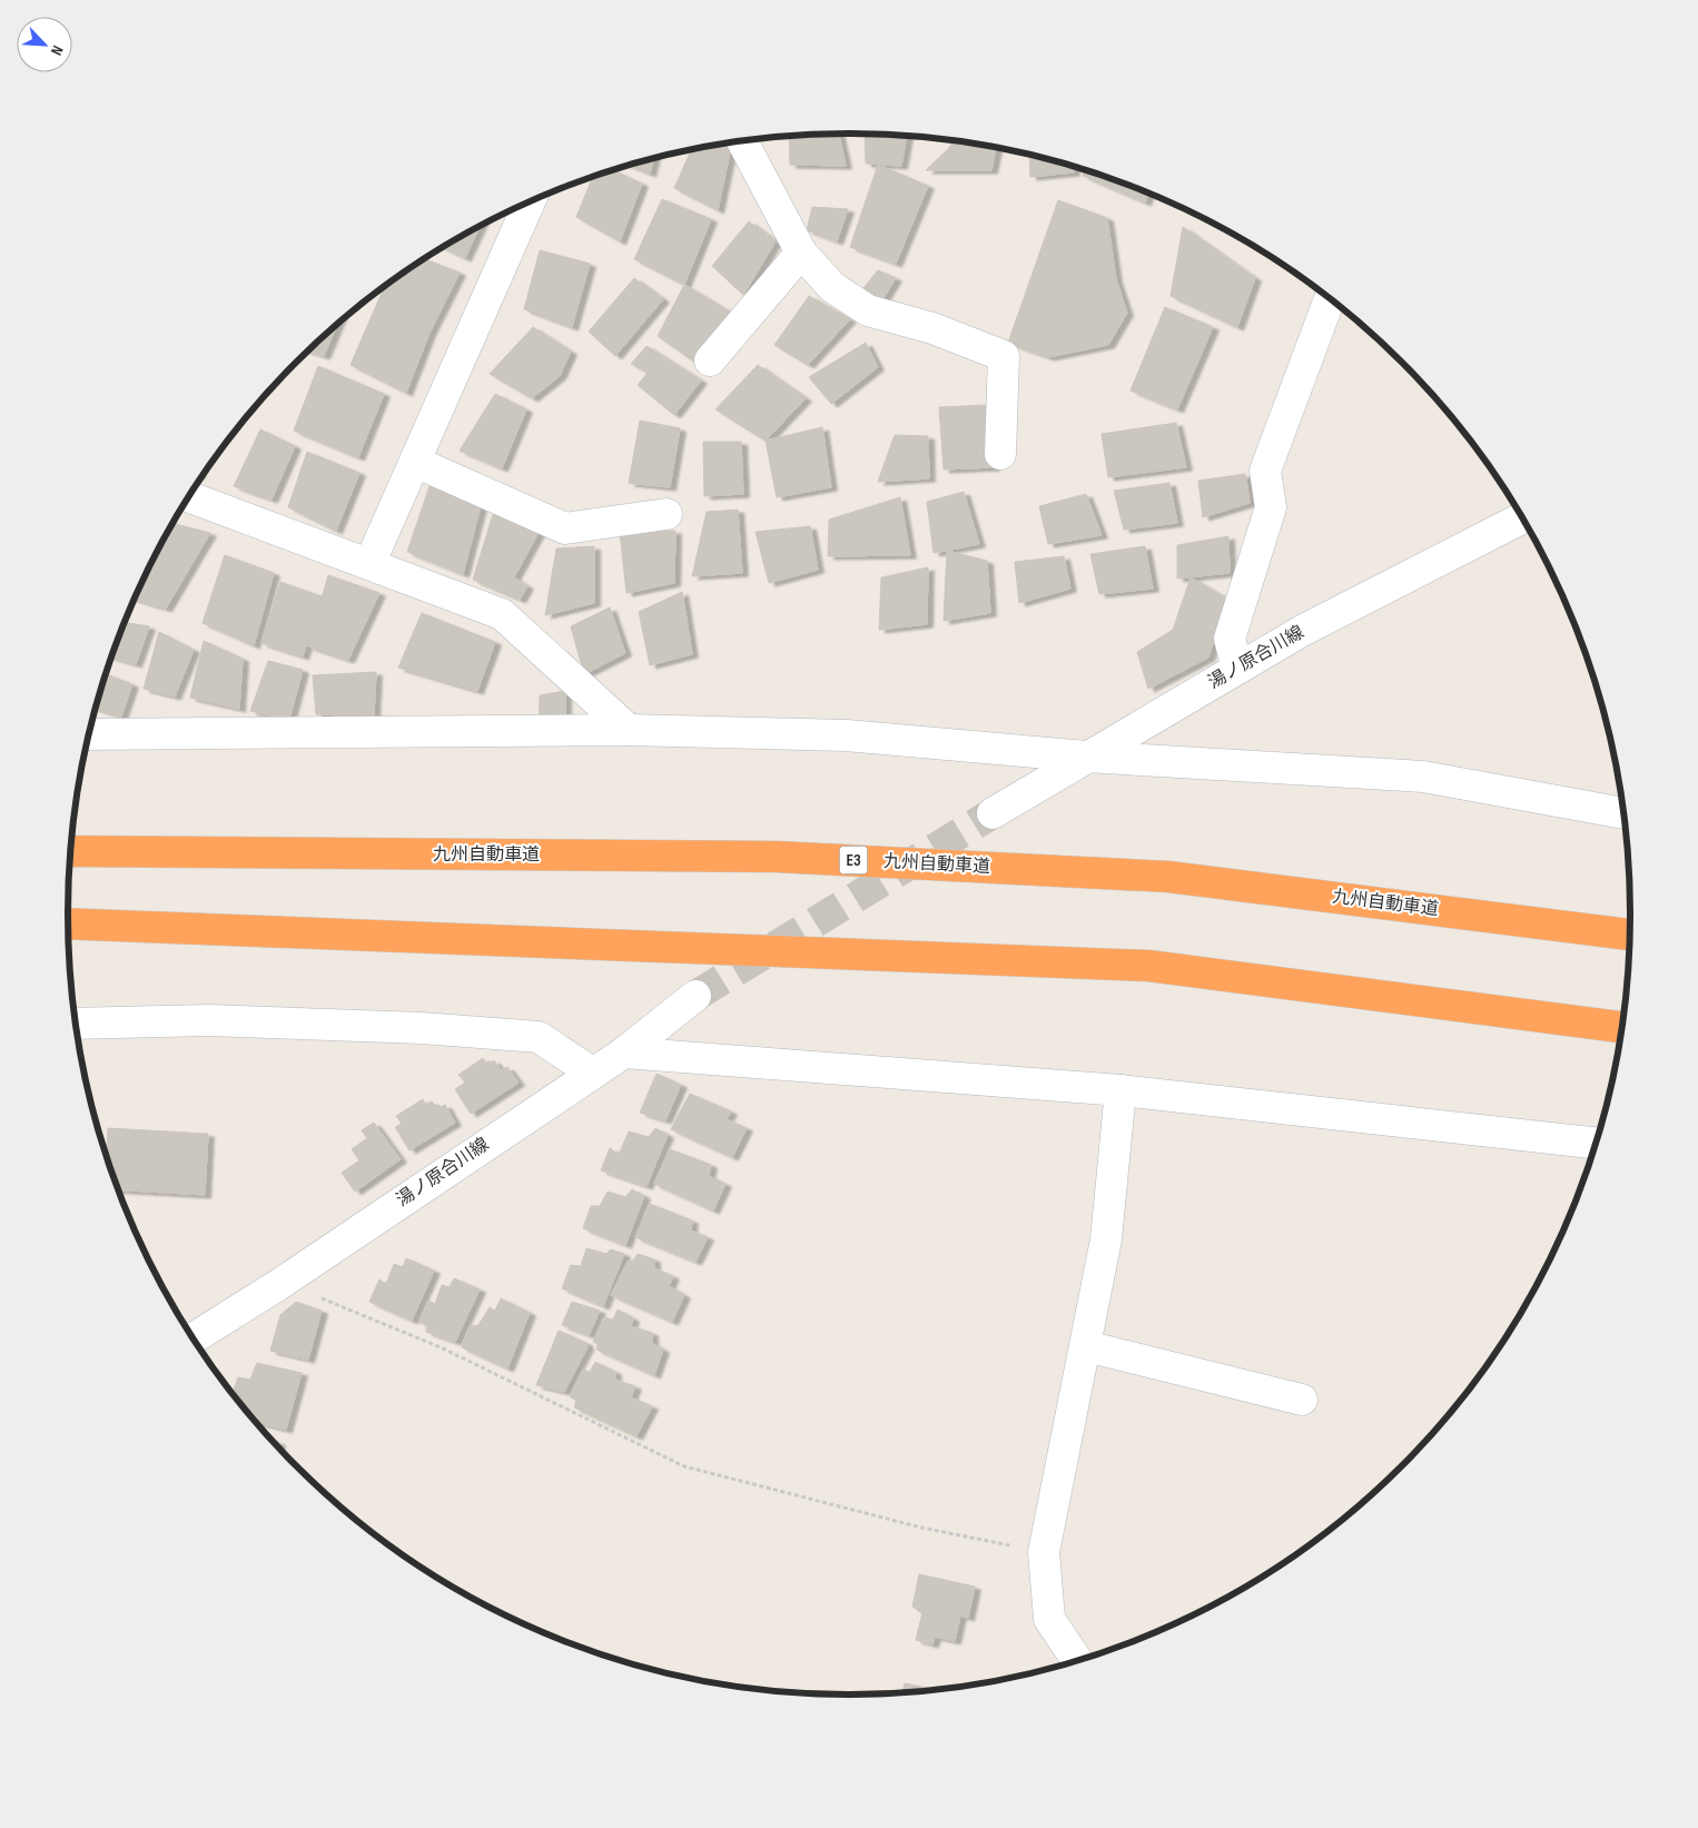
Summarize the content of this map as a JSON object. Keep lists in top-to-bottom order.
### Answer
{
  "streets": {
    "highway": ["九州自動車道", "E3"],
    "street": ["湯ノ原合川線"]
  },
  "north": "bottom right"
}
